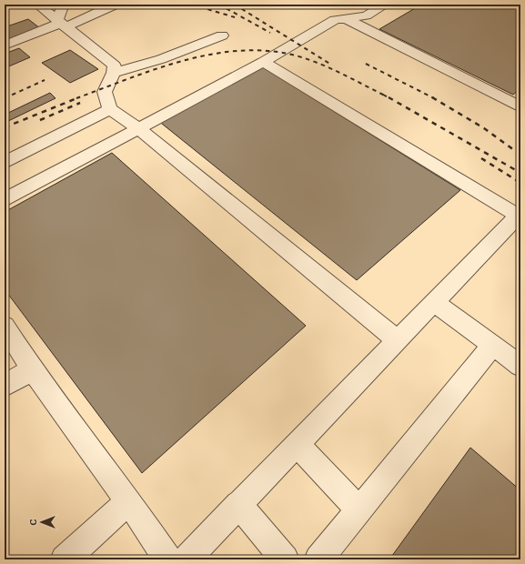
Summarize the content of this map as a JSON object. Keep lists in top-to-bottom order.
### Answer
{
  "north": "left"
}
